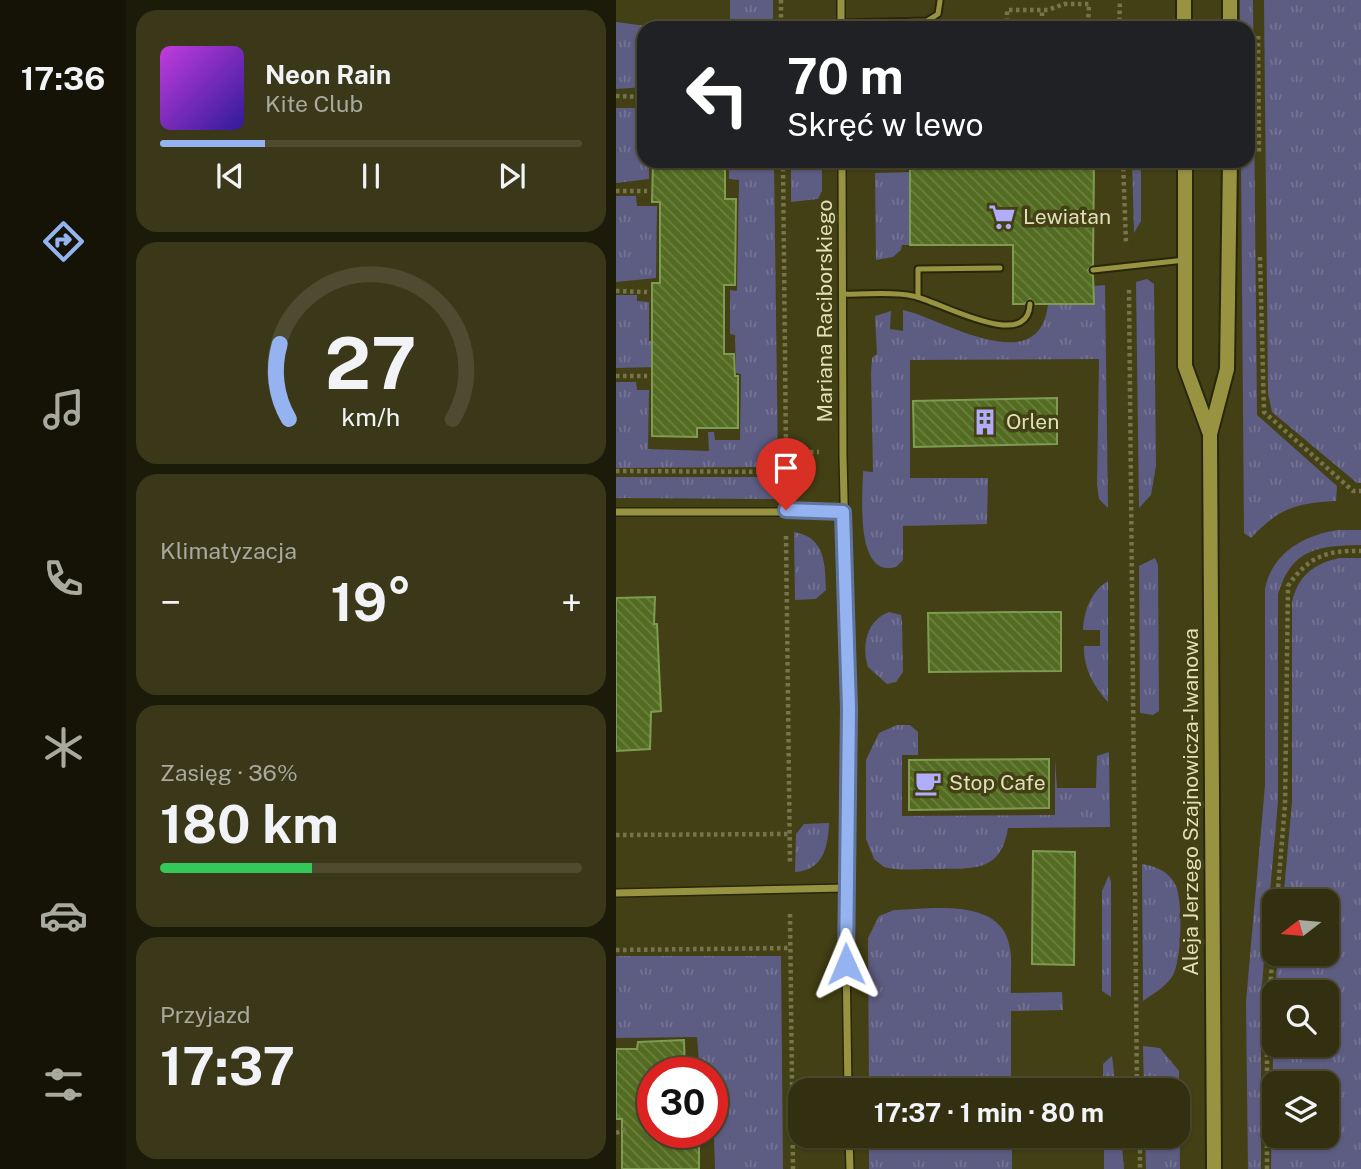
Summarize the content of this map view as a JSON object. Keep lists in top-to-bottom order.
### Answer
{
  "streets": {
    "main road": ["Aleja Jerzego Szajnowicza-Iwanowa"],
    "street": ["Mariana Raciborskiego"]
  },
  "places": {
    "supermarket": ["Lewiatan"],
    "building": ["Orlen"],
    "cafe": ["Stop Cafe"]
  },
  "north": "left",
  "page": {
    "tabs": "17:36",
    "turn": ["70 m", "Skręć w lewo"],
    "song": ["Neon Rain", "Kite Club"],
    "tile": [
      "Klimatyzacja",
      ["Zasięg · 36%", "180 km"],
      ["Przyjazd", "17:37"]
    ],
    "heat": ["−", "19°", "+"],
    "limit": "30",
    "trip": "17:37 · 1 min · 80 m",
    "gauge": ["27", "km/h"]
  }
}
